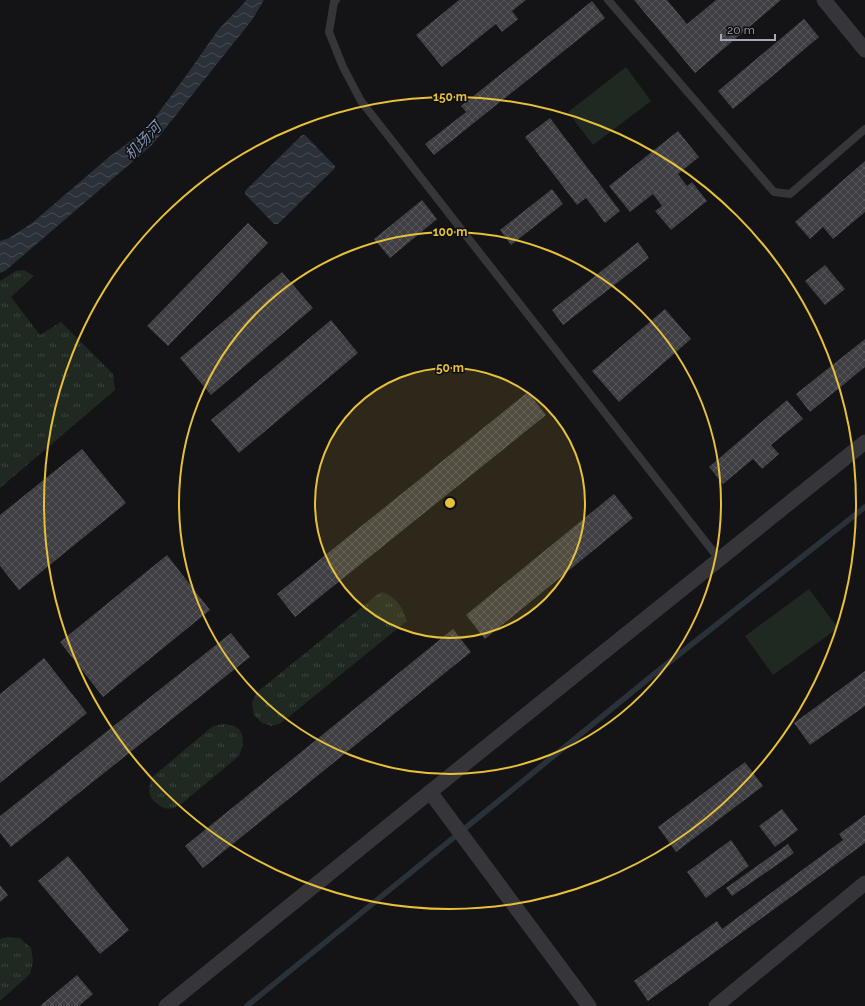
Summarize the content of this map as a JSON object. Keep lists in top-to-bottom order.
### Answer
{
  "water": ["机场河"],
  "scale_bar": "20 m",
  "rings": ["150 m", "100 m", "50 m"]
}
